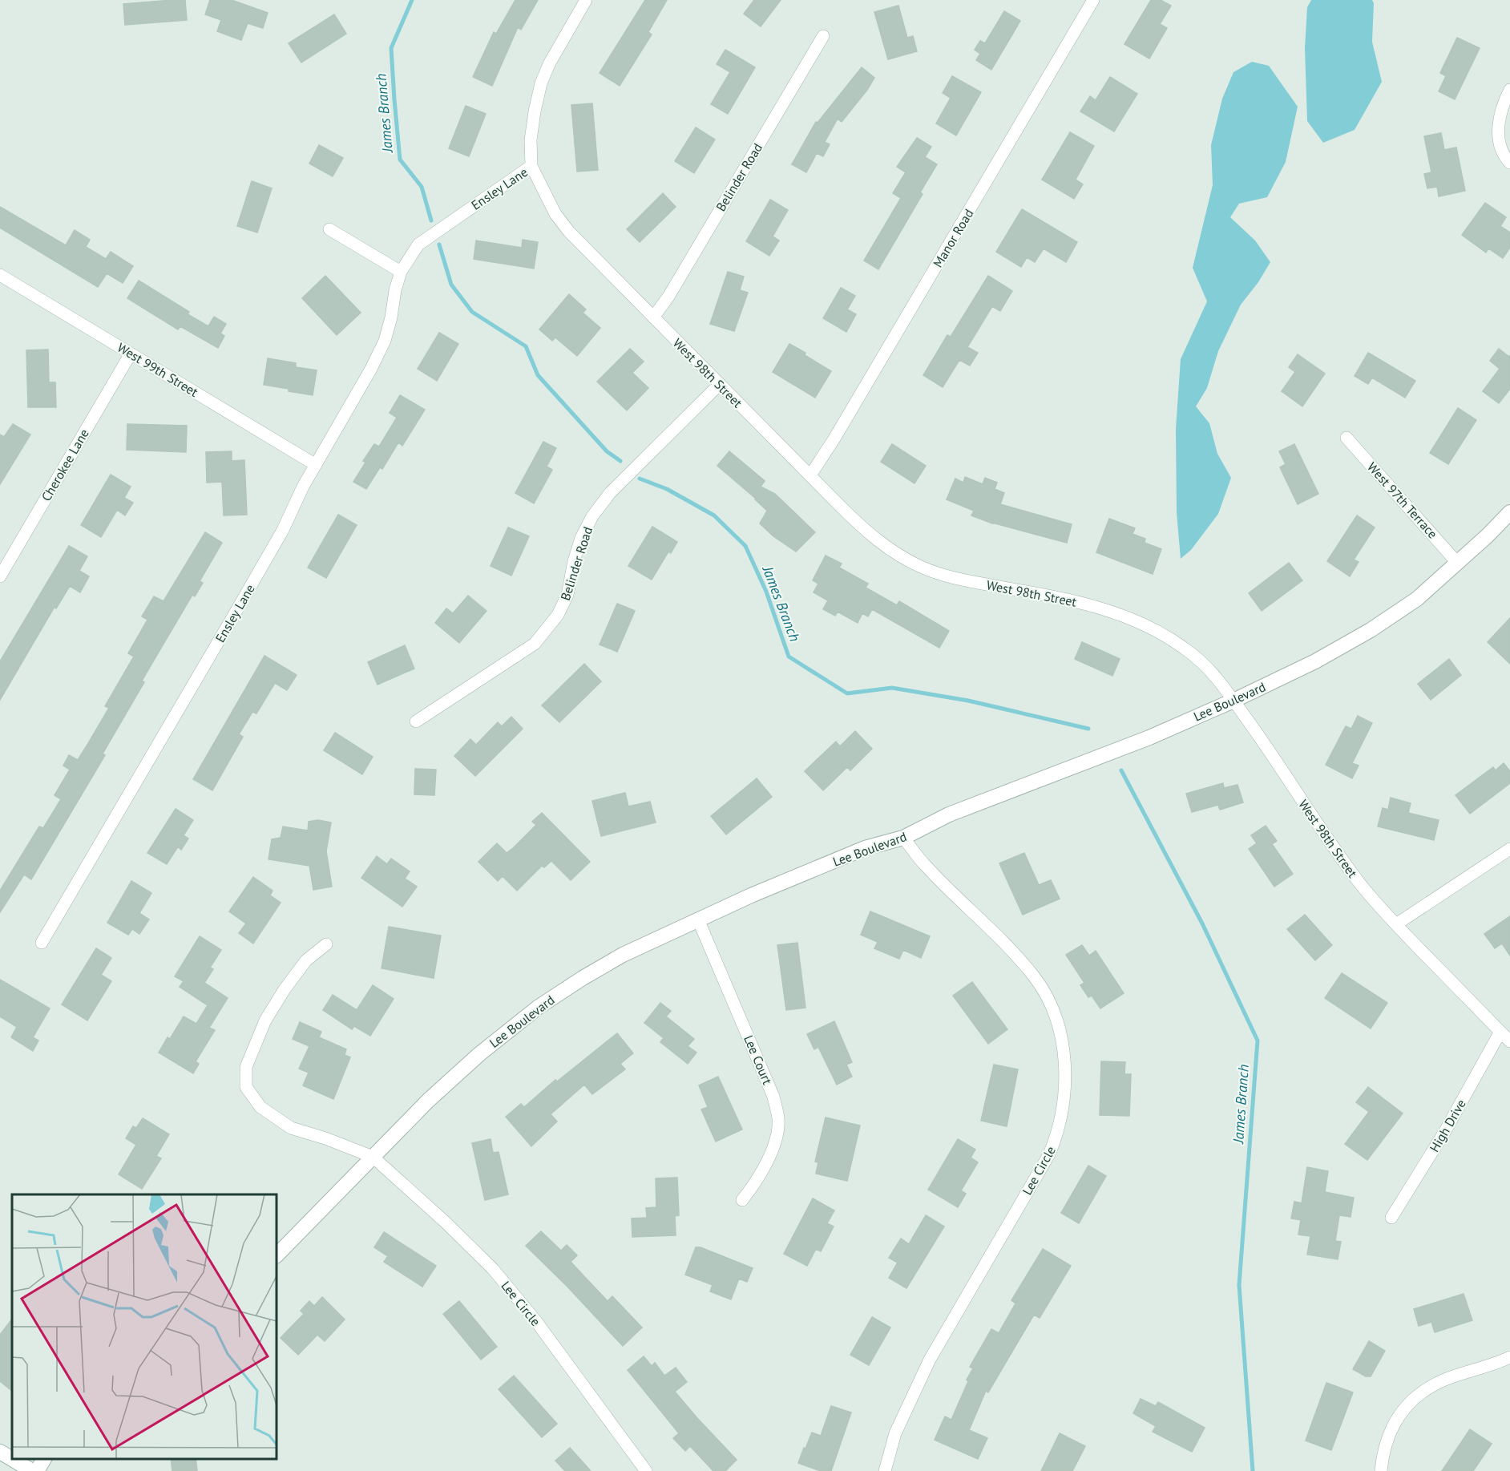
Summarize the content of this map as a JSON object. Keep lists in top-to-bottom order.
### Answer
{
  "streets": {
    "street": [
      "Belinder Road",
      "Ensley Lane",
      "Manor Road",
      "West 99th Street",
      "West 98th Street",
      "Cherokee Lane",
      "West 97th Terrace",
      "Lee Boulevard",
      "Lee Court",
      "High Drive",
      "Lee Circle"
    ]
  },
  "crossings": [
    ["Belinder Road", "West 98th Street"],
    ["Ensley Lane", "West 99th Street"],
    ["Ensley Lane", "West 98th Street"],
    ["Manor Road", "West 98th Street"],
    ["West 99th Street", "Cherokee Lane"],
    ["West 98th Street", "Lee Boulevard"],
    ["West 98th Street", "High Drive"],
    ["West 97th Terrace", "Lee Boulevard"],
    ["Lee Boulevard", "Lee Court"],
    ["Lee Boulevard", "Lee Circle"]
  ],
  "water": ["James Branch"]
}
